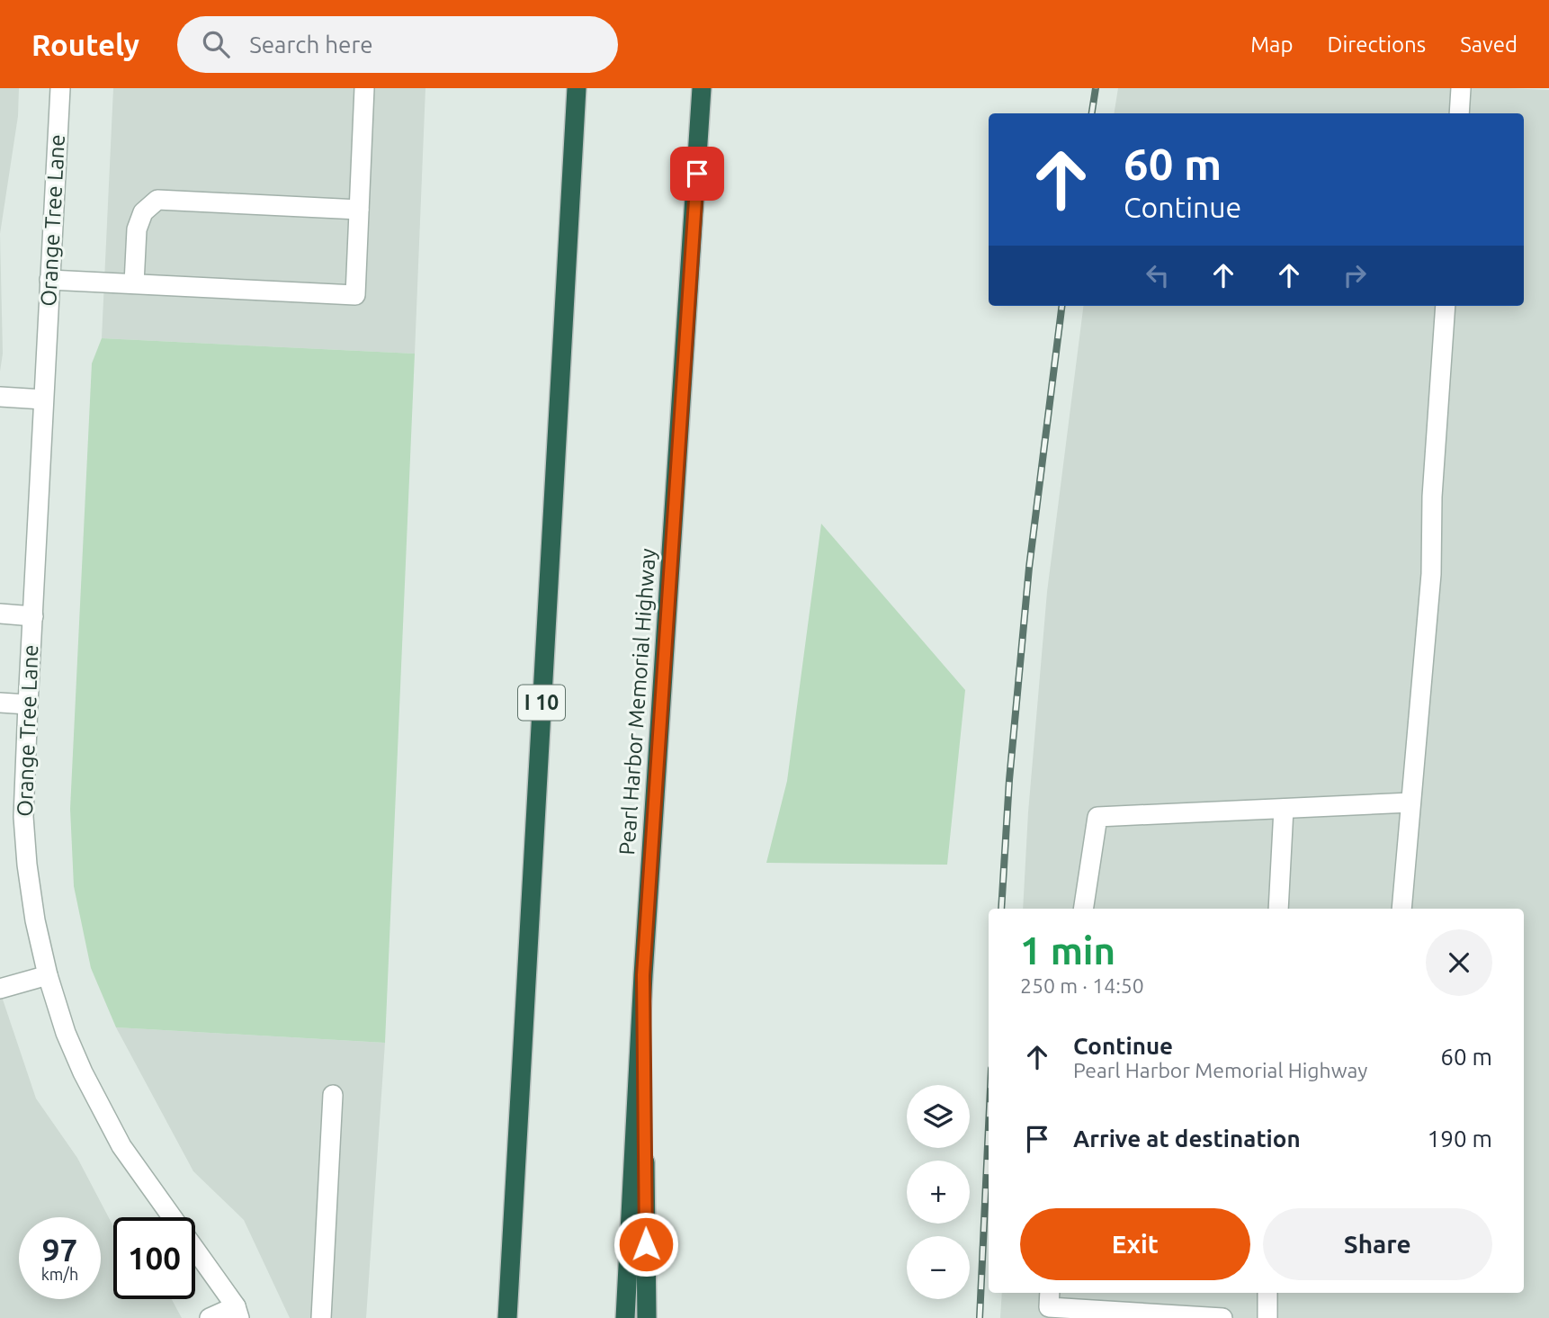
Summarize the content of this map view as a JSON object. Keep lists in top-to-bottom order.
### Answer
{
  "streets": {
    "highway": ["Pearl Harbor Memorial Highway", "I 10"],
    "street": ["Orange Tree Lane"]
  },
  "page": {
    "header": "Routely",
    "search": "Search here",
    "nav": ["Map", "Directions", "Saved"],
    "turn": ["60 m", "Continue"],
    "heading": ["1 min", "250 m · 14:50"],
    "list": [
      {
        "name": "Continue",
        "note": "Pearl Harbor Memorial Highway",
        "value": "60 m"
      },
      {
        "name": "Arrive at destination",
        "value": "190 m"
      }
    ],
    "map_buttons": ["+", "−"],
    "buttons": ["Exit", "Share"],
    "speed": "97 km/h",
    "limit": "100"
  }
}
